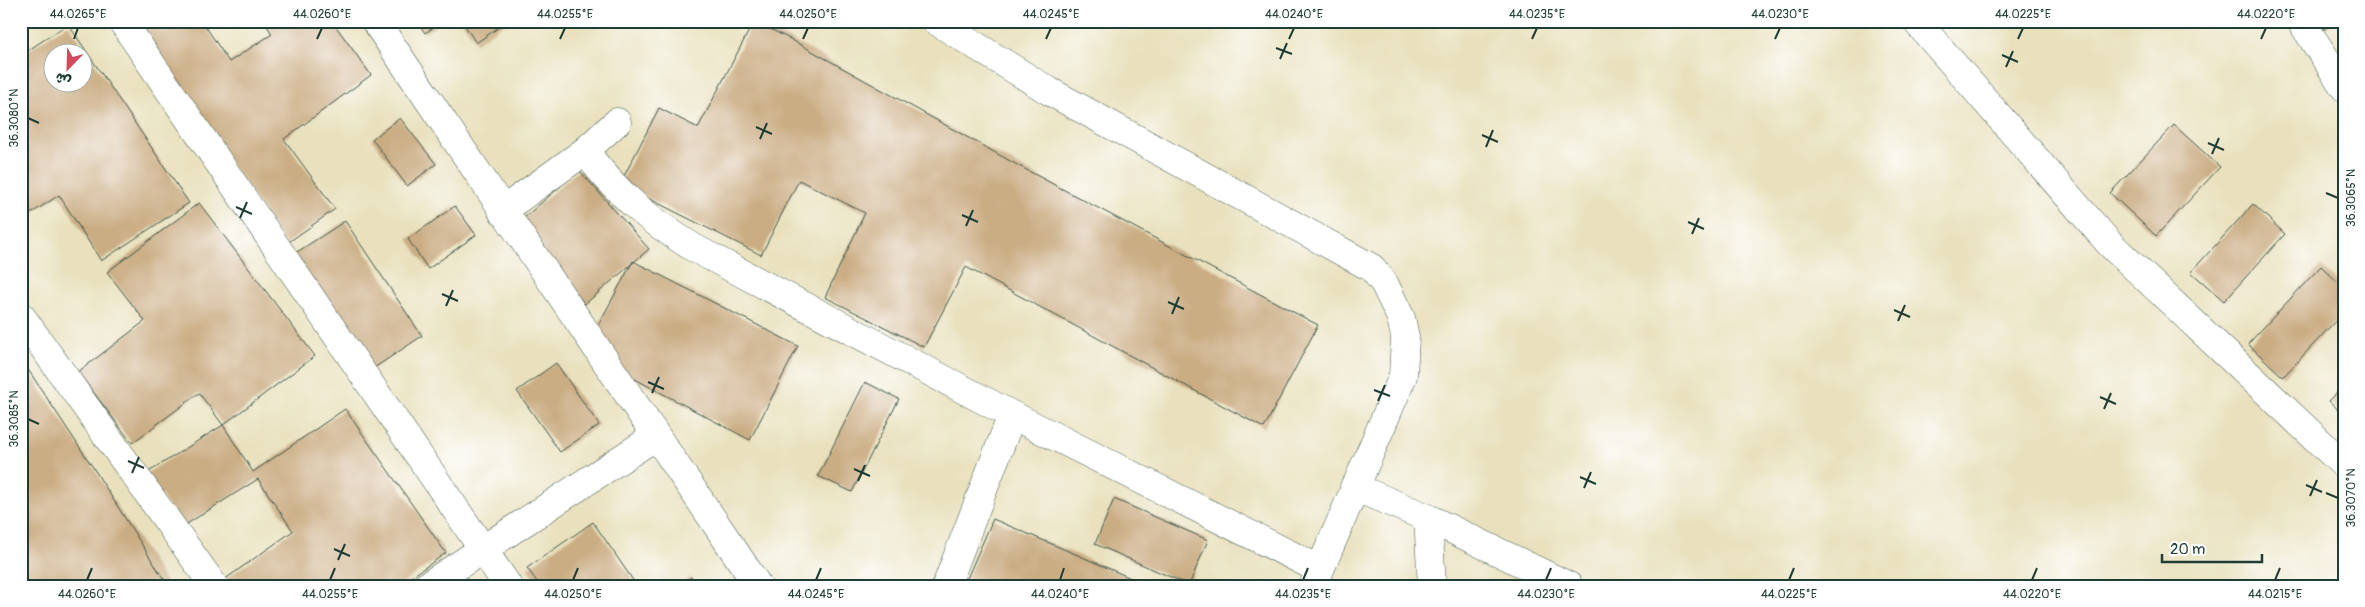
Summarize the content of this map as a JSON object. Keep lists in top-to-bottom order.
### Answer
{
  "scale_bar": "20 m",
  "north": "bottom left",
  "coordinates": [
    "44.0265°E",
    "44.0260°E",
    "44.0255°E",
    "44.0250°E",
    "44.0245°E",
    "44.0240°E",
    "44.0235°E",
    "44.0230°E",
    "44.0225°E",
    "44.0220°E",
    "36.3080°N",
    "36.3065°N",
    "36.3085°N",
    "36.3070°N",
    "44.0215°E"
  ]
}
